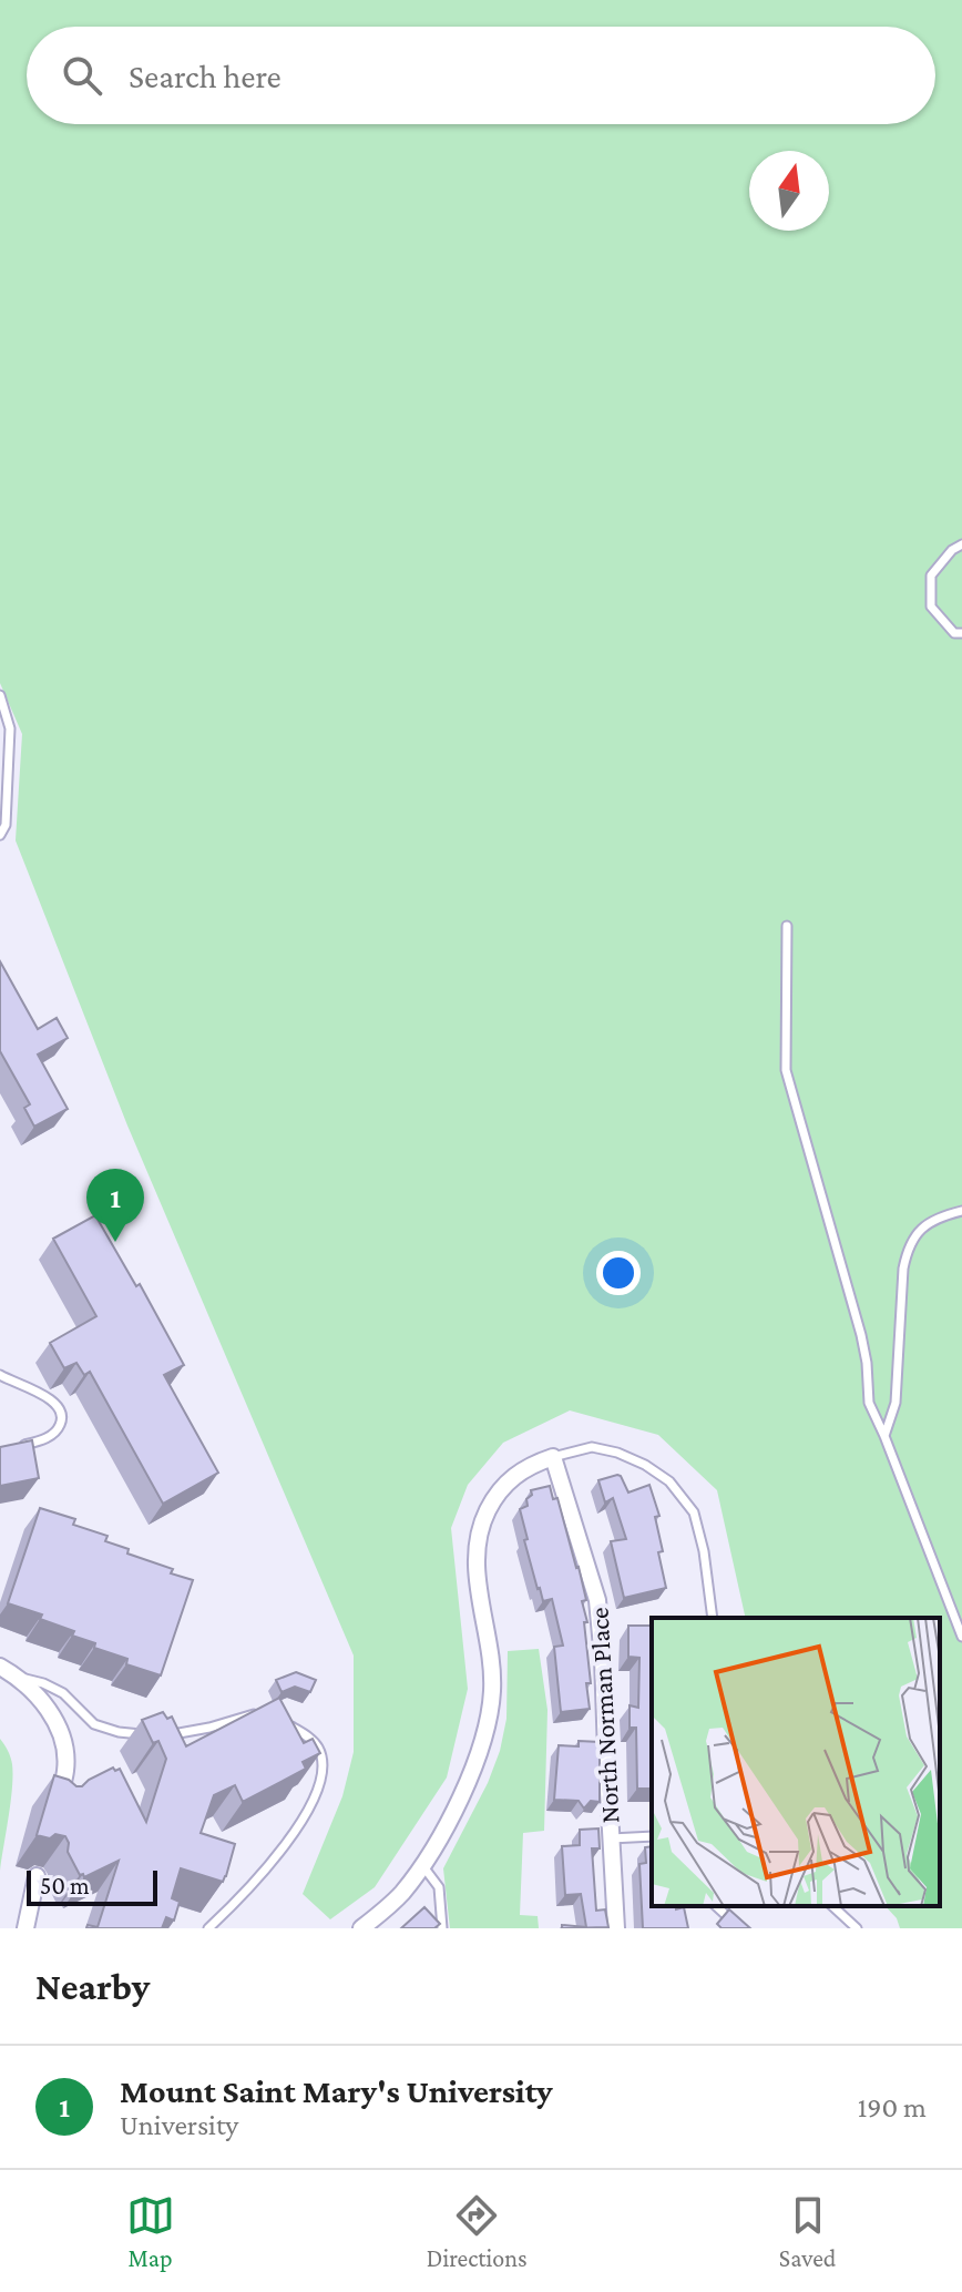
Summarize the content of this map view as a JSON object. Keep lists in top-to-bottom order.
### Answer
{
  "streets": {
    "street": ["North Norman Place"]
  },
  "scale_bar": "50 m",
  "north": "top",
  "page": {
    "search": "Search here",
    "pins": "1",
    "scale": "50 m",
    "heading": "Nearby",
    "list": [
      {
        "mark": "1",
        "name": "Mount Saint Mary's University",
        "note": "University",
        "value": "190 m"
      }
    ],
    "nav": ["Map", "Directions", "Saved"]
  }
}
